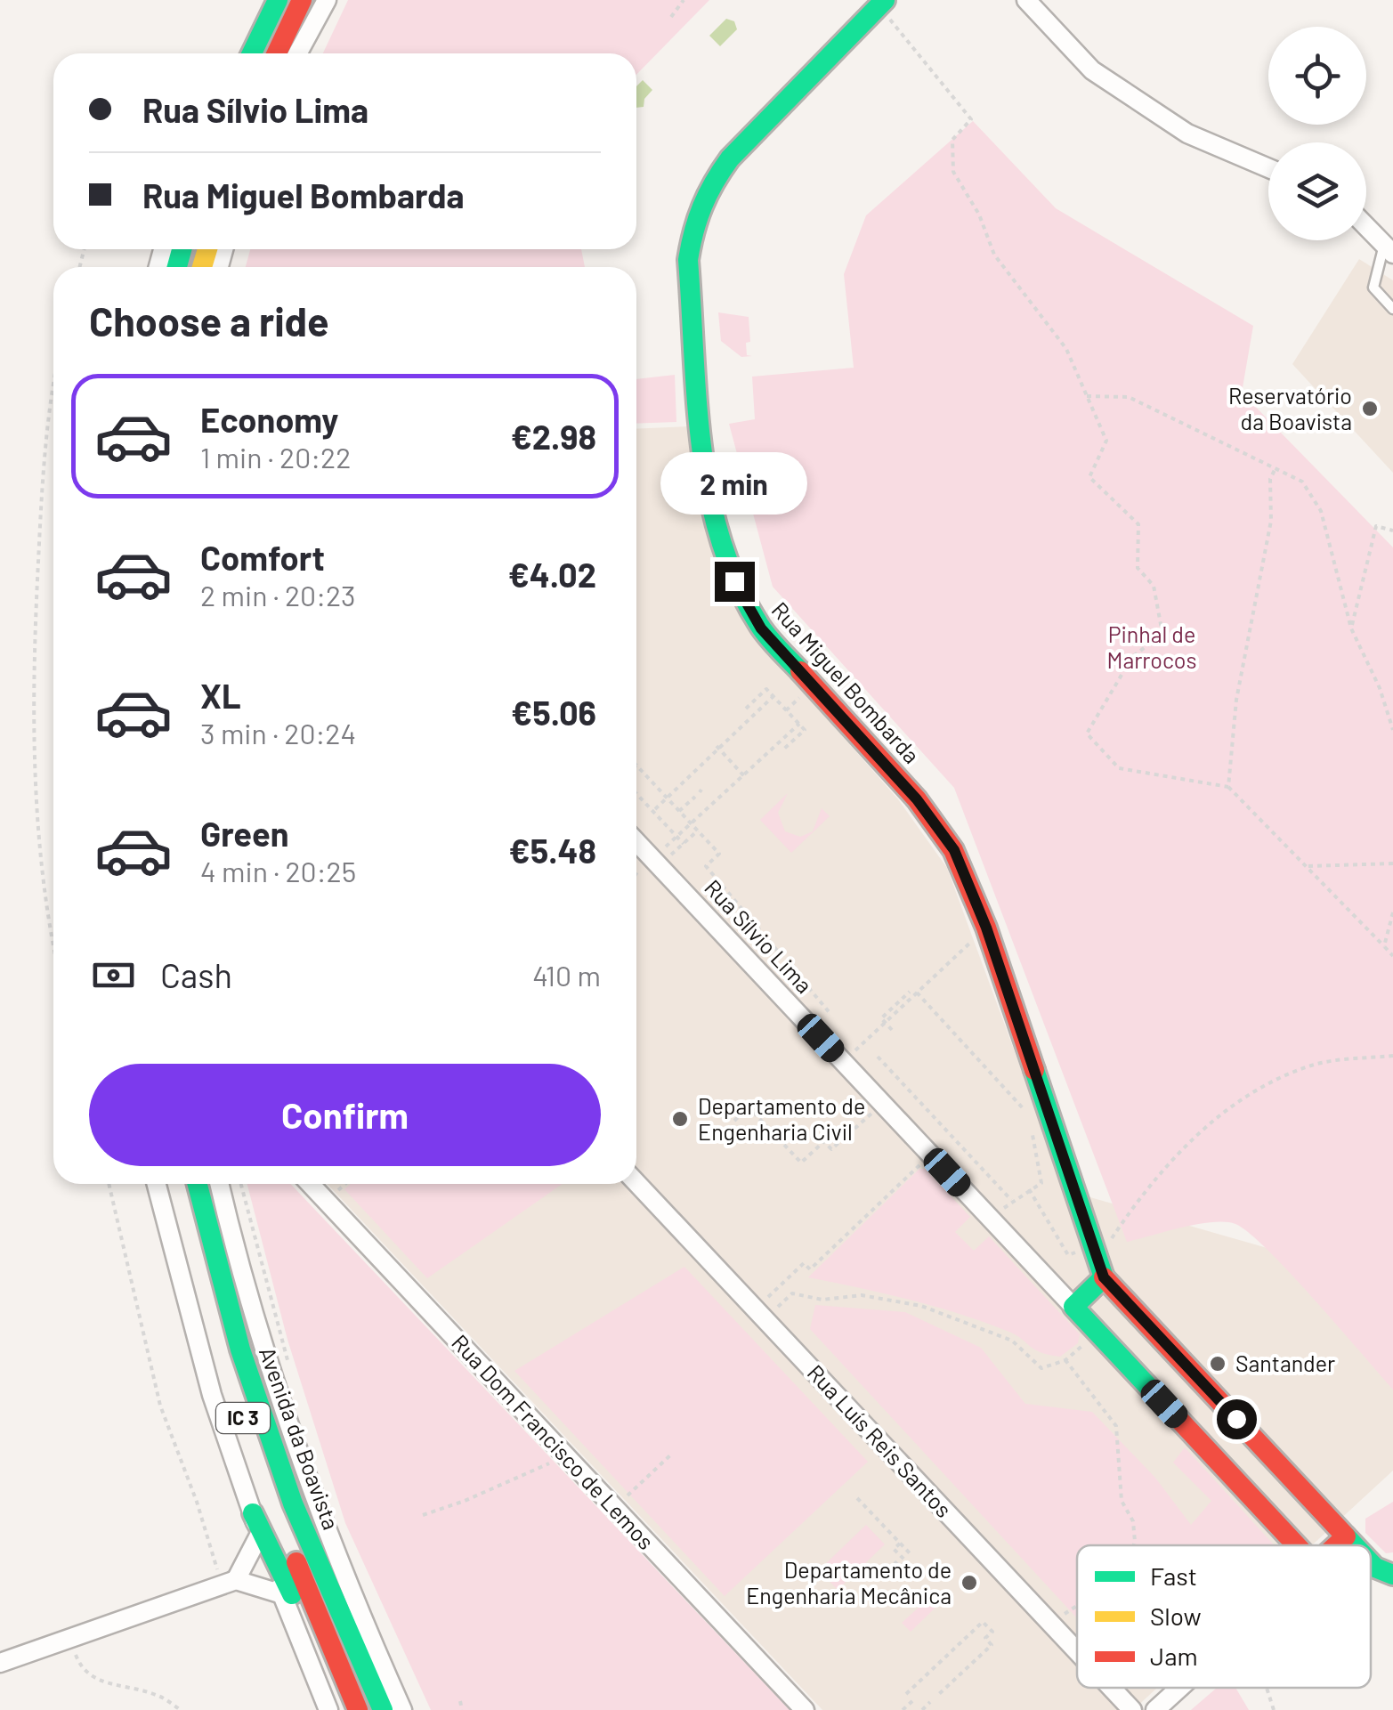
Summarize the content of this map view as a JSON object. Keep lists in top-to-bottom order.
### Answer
{
  "streets": {
    "main road": [
      "Rua Miguel Bombarda",
      "Rua Sílvio Lima",
      "IC 3",
      "Avenida da Boavista"
    ],
    "street": ["Rua Luís Reis Santos", "Rua Dom Francisco de Lemos"]
  },
  "parks": ["Pinhal de Marrocos"],
  "places": [
    "Reservatório da Boavista",
    "Departamento de Engenharia Civil",
    "Santander",
    "Departamento de Engenharia Mecânica"
  ],
  "legend": ["Fast", "Slow", "Jam"],
  "page": {
    "banner": ["Rua Sílvio Lima", "Rua Miguel Bombarda"],
    "heading": "Choose a ride",
    "list": [
      {
        "name": "Economy",
        "note": "1 min · 20:22",
        "value": "€2.98"
      },
      {
        "name": "Comfort",
        "note": "2 min · 20:23",
        "value": "€4.02"
      },
      {
        "name": "XL",
        "note": "3 min · 20:24",
        "value": "€5.06"
      },
      {
        "name": "Green",
        "note": "4 min · 20:25",
        "value": "€5.48"
      }
    ],
    "bubble": "2 min",
    "pay": ["Cash", "410 m"],
    "buttons": "Confirm"
  }
}
